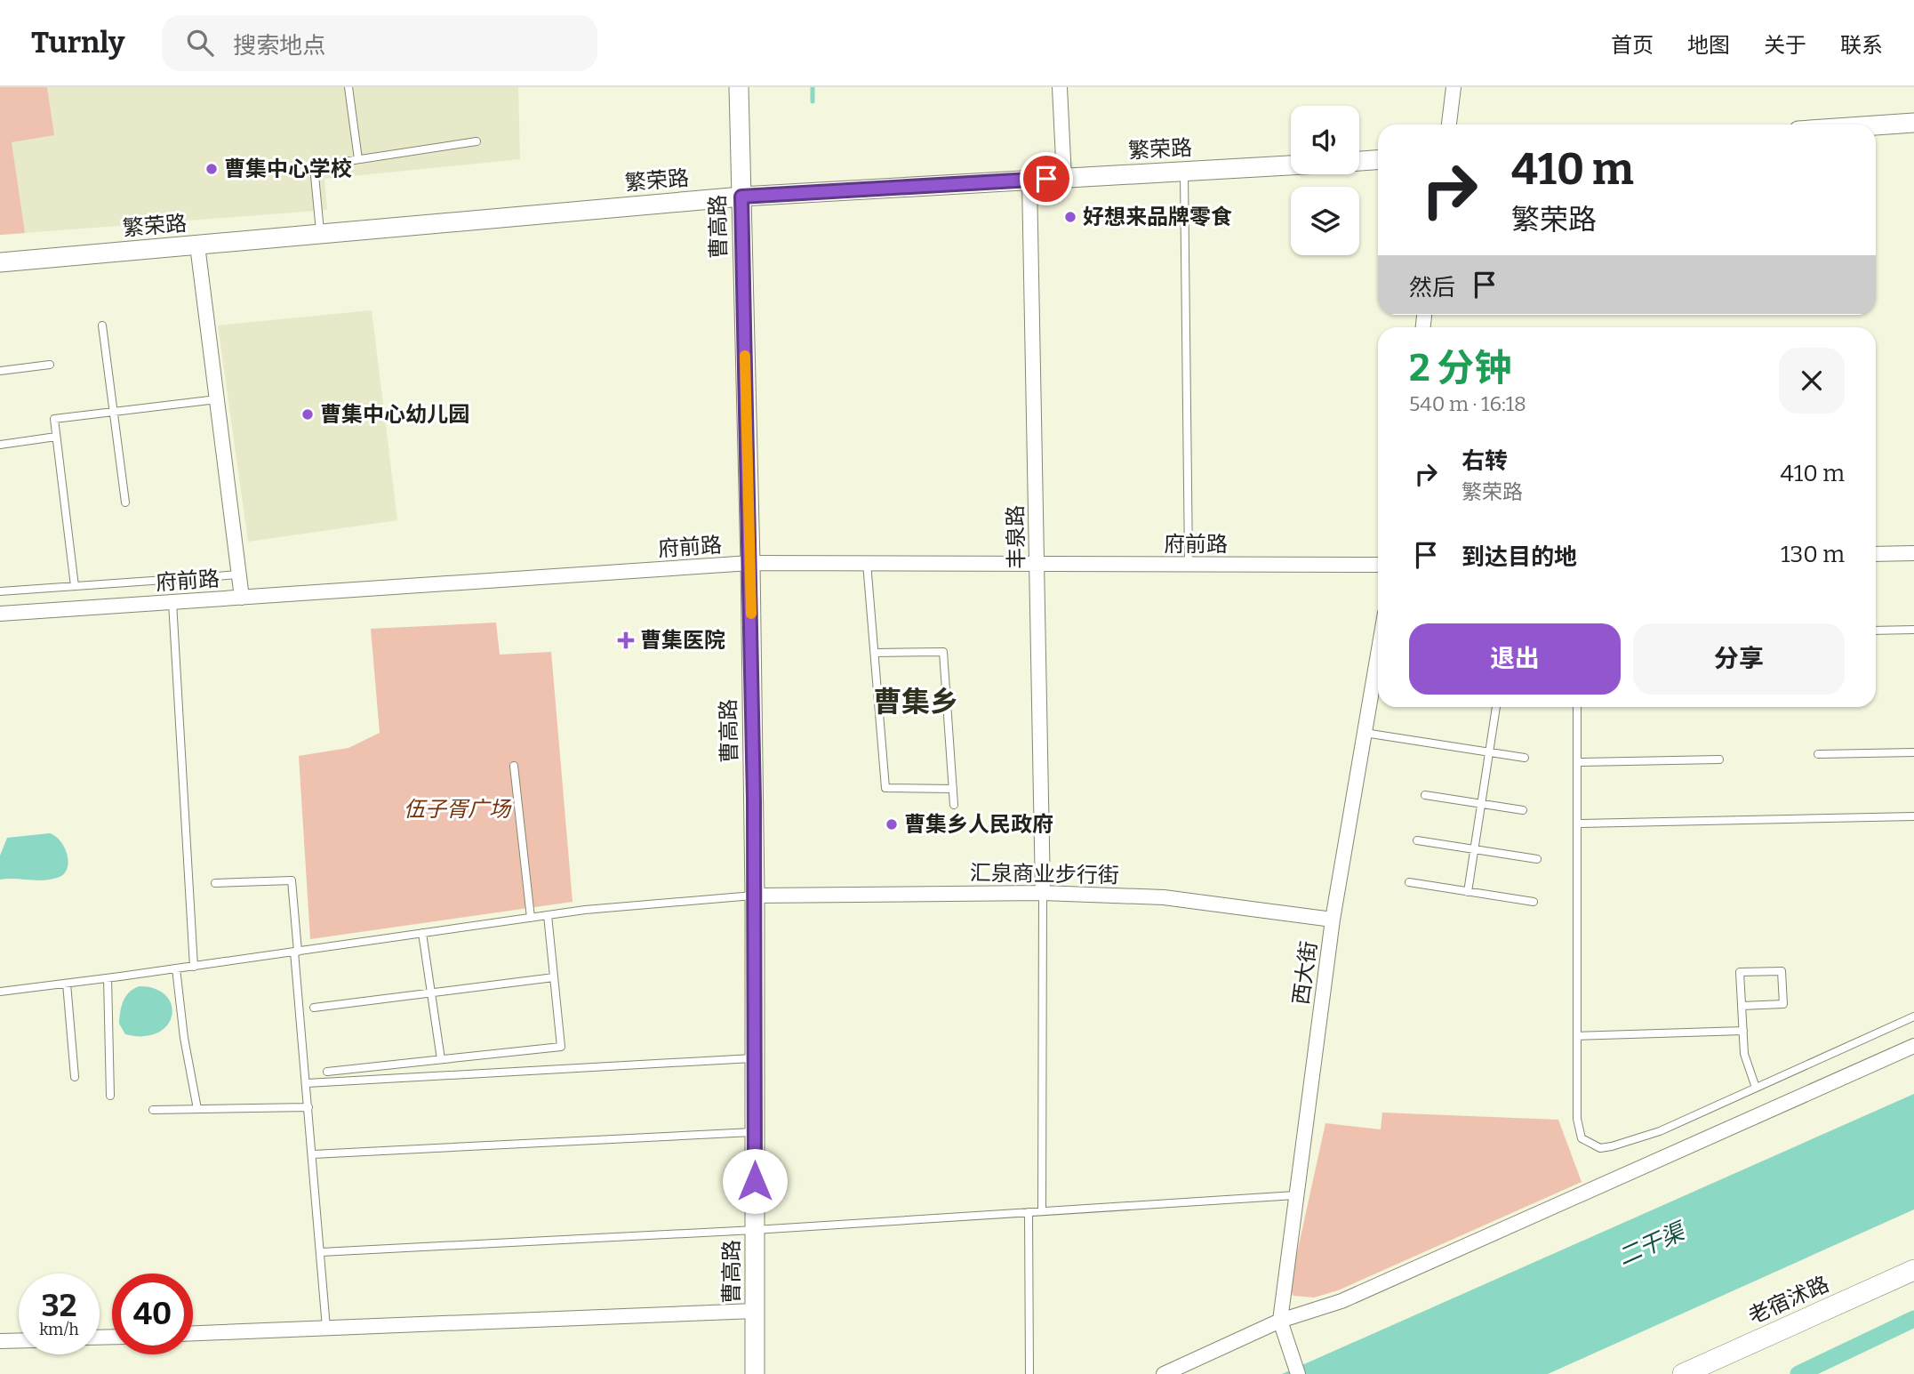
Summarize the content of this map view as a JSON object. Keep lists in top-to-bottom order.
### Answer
{
  "streets": {
    "main road": ["老宿沭路"],
    "street": [
      "繁荣路",
      "曹高路",
      "丰泉路",
      "府前路",
      "汇泉商业步行街",
      "西大街"
    ]
  },
  "crossings": [
    ["繁荣路", "曹高路"],
    ["繁荣路", "丰泉路"],
    ["曹高路", "府前路"],
    ["曹高路", "汇泉商业步行街"],
    ["丰泉路", "府前路"],
    ["丰泉路", "汇泉商业步行街"],
    ["汇泉商业步行街", "西大街"]
  ],
  "districts": ["曹集乡"],
  "water": ["二干渠"],
  "parks": ["伍子胥广场"],
  "places": {
    "other": [
      "曹集中心学校",
      "好想来品牌零食",
      "曹集中心幼儿园",
      "曹集乡人民政府"
    ],
    "health": ["曹集医院"]
  },
  "page": {
    "header": "Turnly",
    "search": "搜索地点",
    "nav": [
      "首页",
      "地图",
      "关于",
      "联系"
    ],
    "turn": ["410 m", "繁荣路"],
    "then": "然后",
    "heading": ["2 分钟", "540 m · 16:18"],
    "list": [
      {
        "name": "右转",
        "note": "繁荣路",
        "value": "410 m"
      },
      {
        "name": "到达目的地",
        "value": "130 m"
      }
    ],
    "buttons": ["退出", "分享"],
    "speed": "32 km/h",
    "limit": "40"
  }
}
